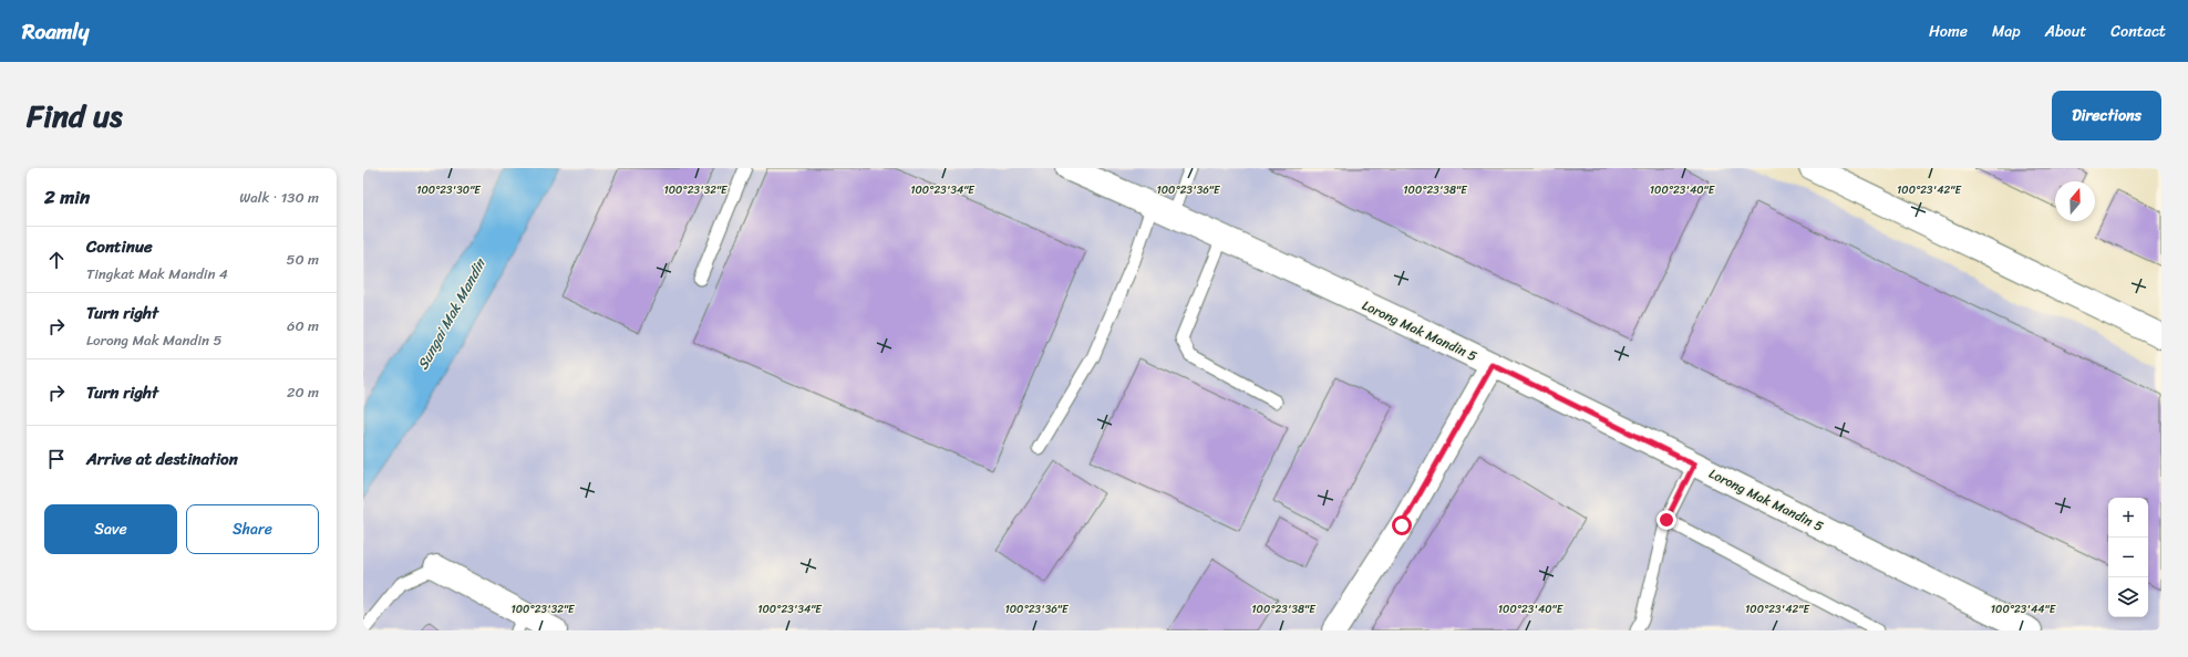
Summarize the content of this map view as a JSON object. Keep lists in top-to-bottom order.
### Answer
{
  "streets": {
    "street": ["Lorong Mak Mandin 5"]
  },
  "water": ["Sungai Mak Mandin"],
  "north": "top",
  "page": {
    "header": "Roamly",
    "nav": [
      "Home",
      "Map",
      "About",
      "Contact"
    ],
    "title": "Find us",
    "buttons": [
      "Directions",
      ["Save", "Share"]
    ],
    "heading": ["2 min", "Walk · 130 m"],
    "list": [
      ["Continue", "Tingkat Mak Mandin 4", "50 m"],
      ["Turn right", "Lorong Mak Mandin 5", "60 m"],
      ["Turn right", "20 m"],
      "Arrive at destination"
    ],
    "map_buttons": ["+", "−"]
  },
  "coordinates": [
    "100°23'36\"E",
    "100°23'42\"E",
    "100°23'30\"E",
    "100°23'32\"E",
    "100°23'34\"E",
    "100°23'38\"E",
    "100°23'40\"E",
    "100°23'44\"E"
  ]
}
